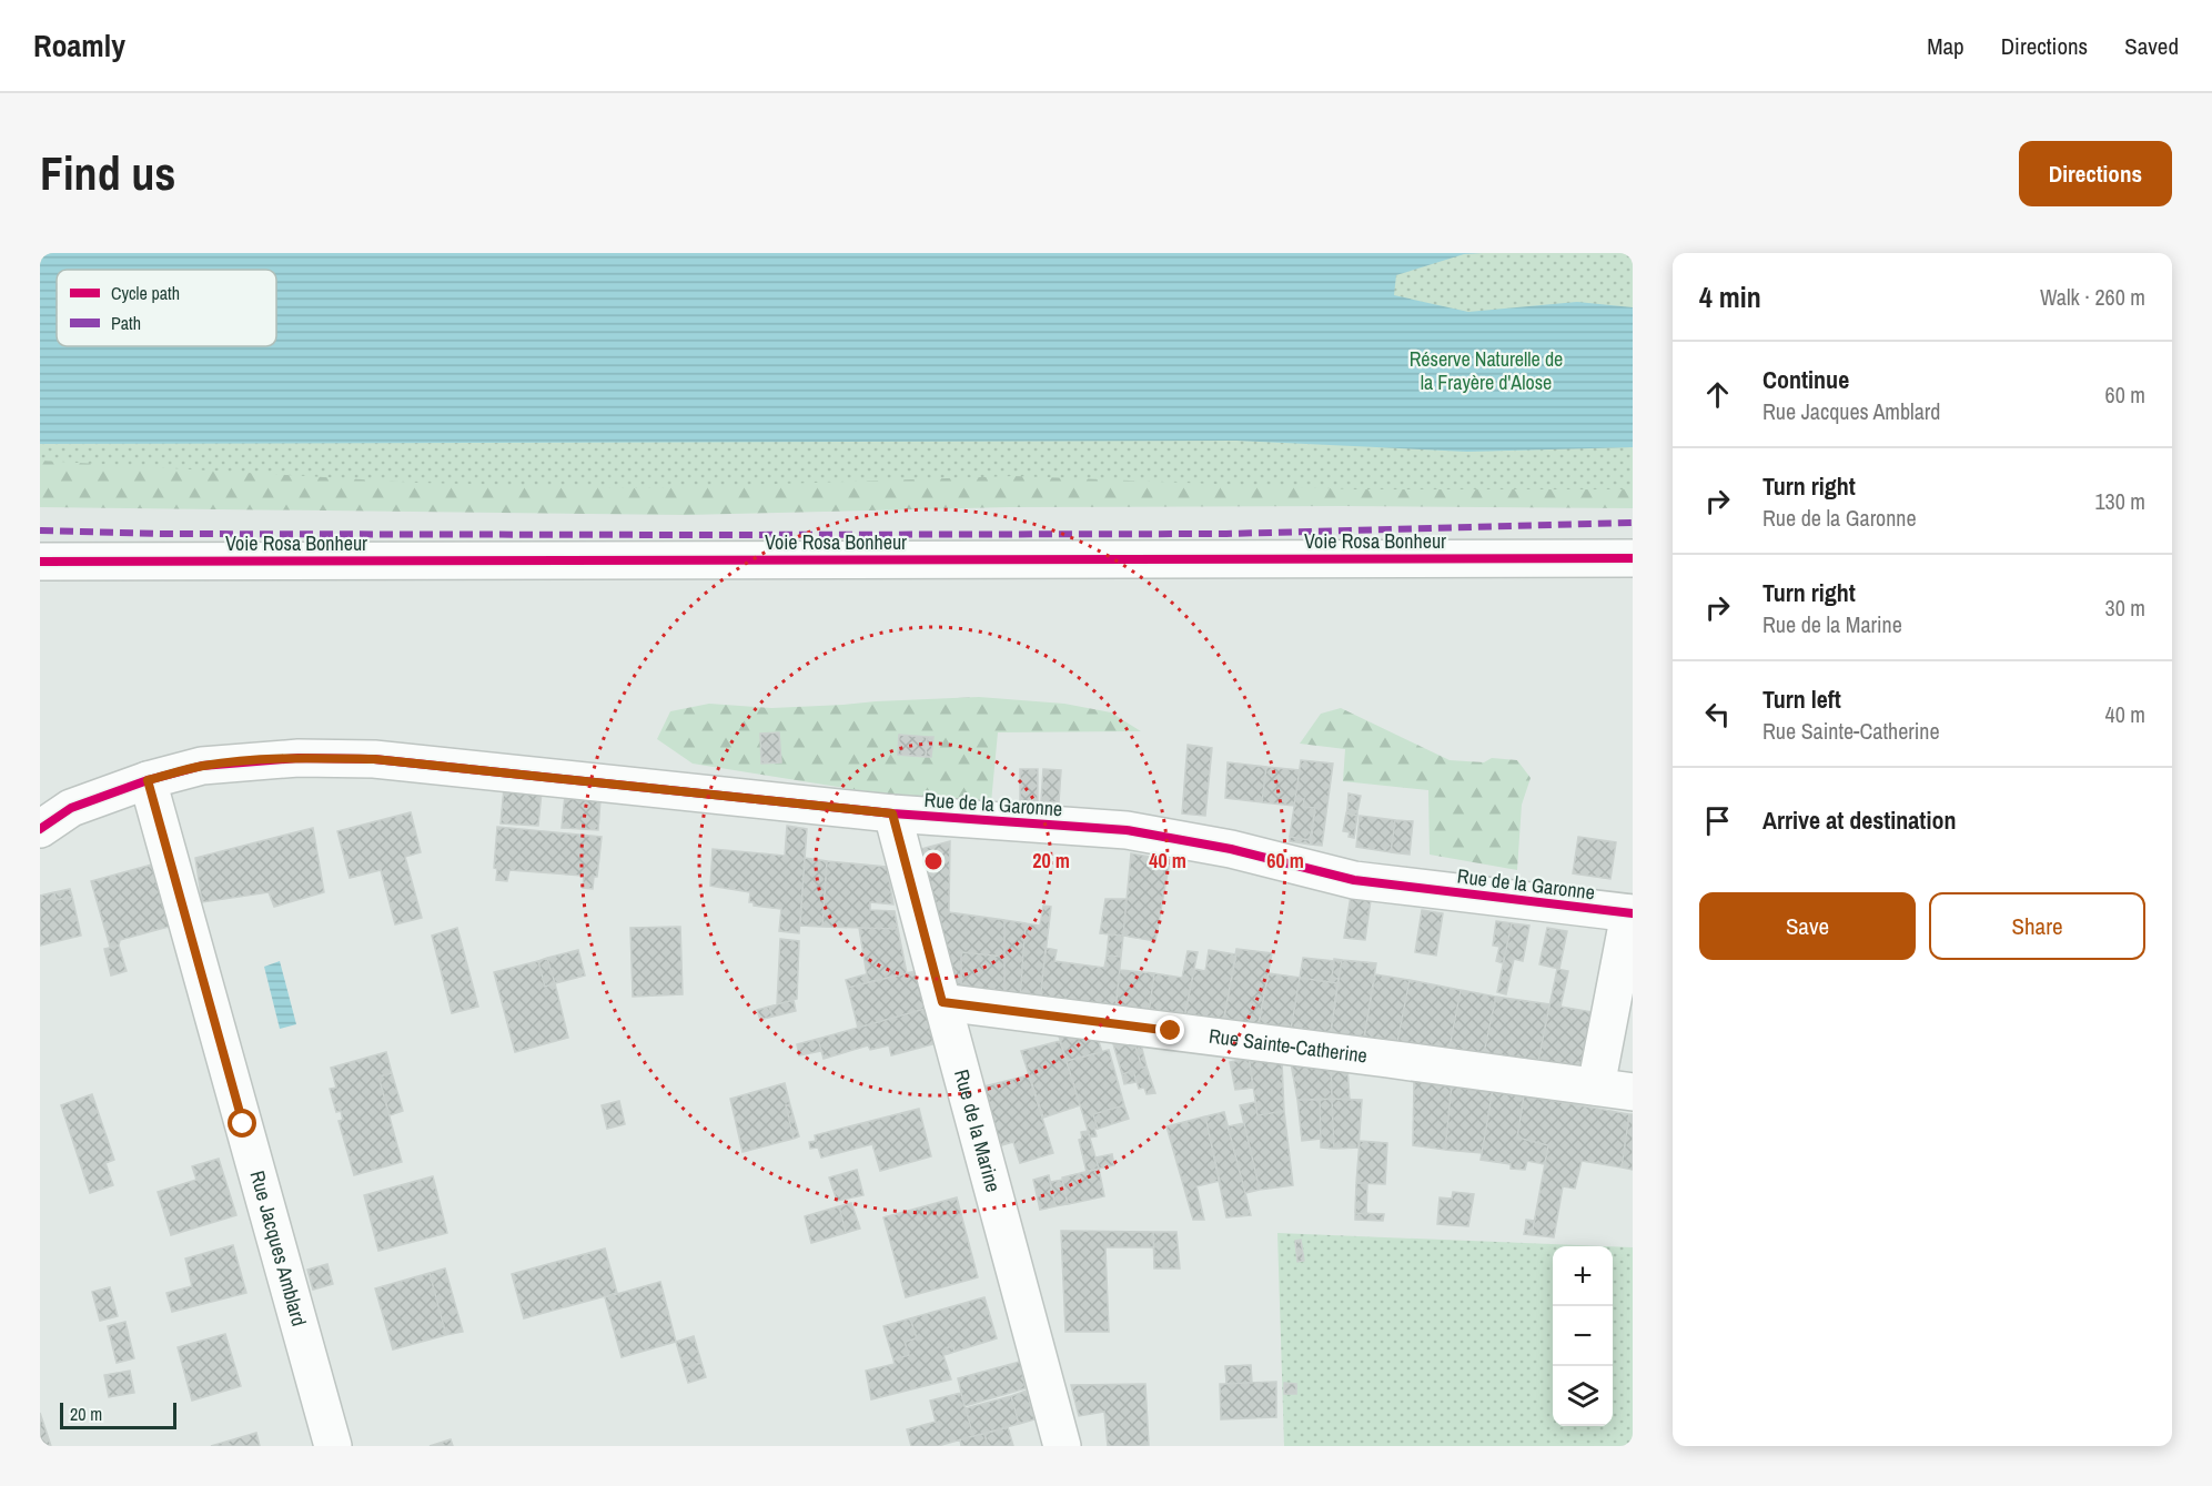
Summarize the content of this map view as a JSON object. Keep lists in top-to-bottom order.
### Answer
{
  "streets": {
    "street": [
      "Voie Rosa Bonheur",
      "Rue de la Garonne",
      "Rue Sainte-Catherine",
      "Rue de la Marine",
      "Rue Jacques Amblard"
    ]
  },
  "crossings": [
    ["Rue de la Garonne", "Rue de la Marine"],
    ["Rue de la Garonne", "Rue Jacques Amblard"],
    ["Rue Sainte-Catherine", "Rue de la Marine"]
  ],
  "parks": ["Réserve Naturelle de la Frayère d'Alose"],
  "legend": ["Cycle path", "Path"],
  "scale_bar": "20 m",
  "page": {
    "header": "Roamly",
    "nav": ["Map", "Directions", "Saved"],
    "buttons": [
      "Directions",
      ["Save", "Share"]
    ],
    "title": "Find us",
    "heading": ["4 min", "Walk · 260 m"],
    "list": [
      ["Continue", "Rue Jacques Amblard", "60 m"],
      ["Turn right", "Rue de la Garonne", "130 m"],
      ["Turn right", "Rue de la Marine", "30 m"],
      ["Turn left", "Rue Sainte-Catherine", "40 m"],
      "Arrive at destination"
    ],
    "map_buttons": ["+", "−"],
    "scale": "20 m"
  },
  "rings": ["20 m", "40 m", "60 m"]
}
